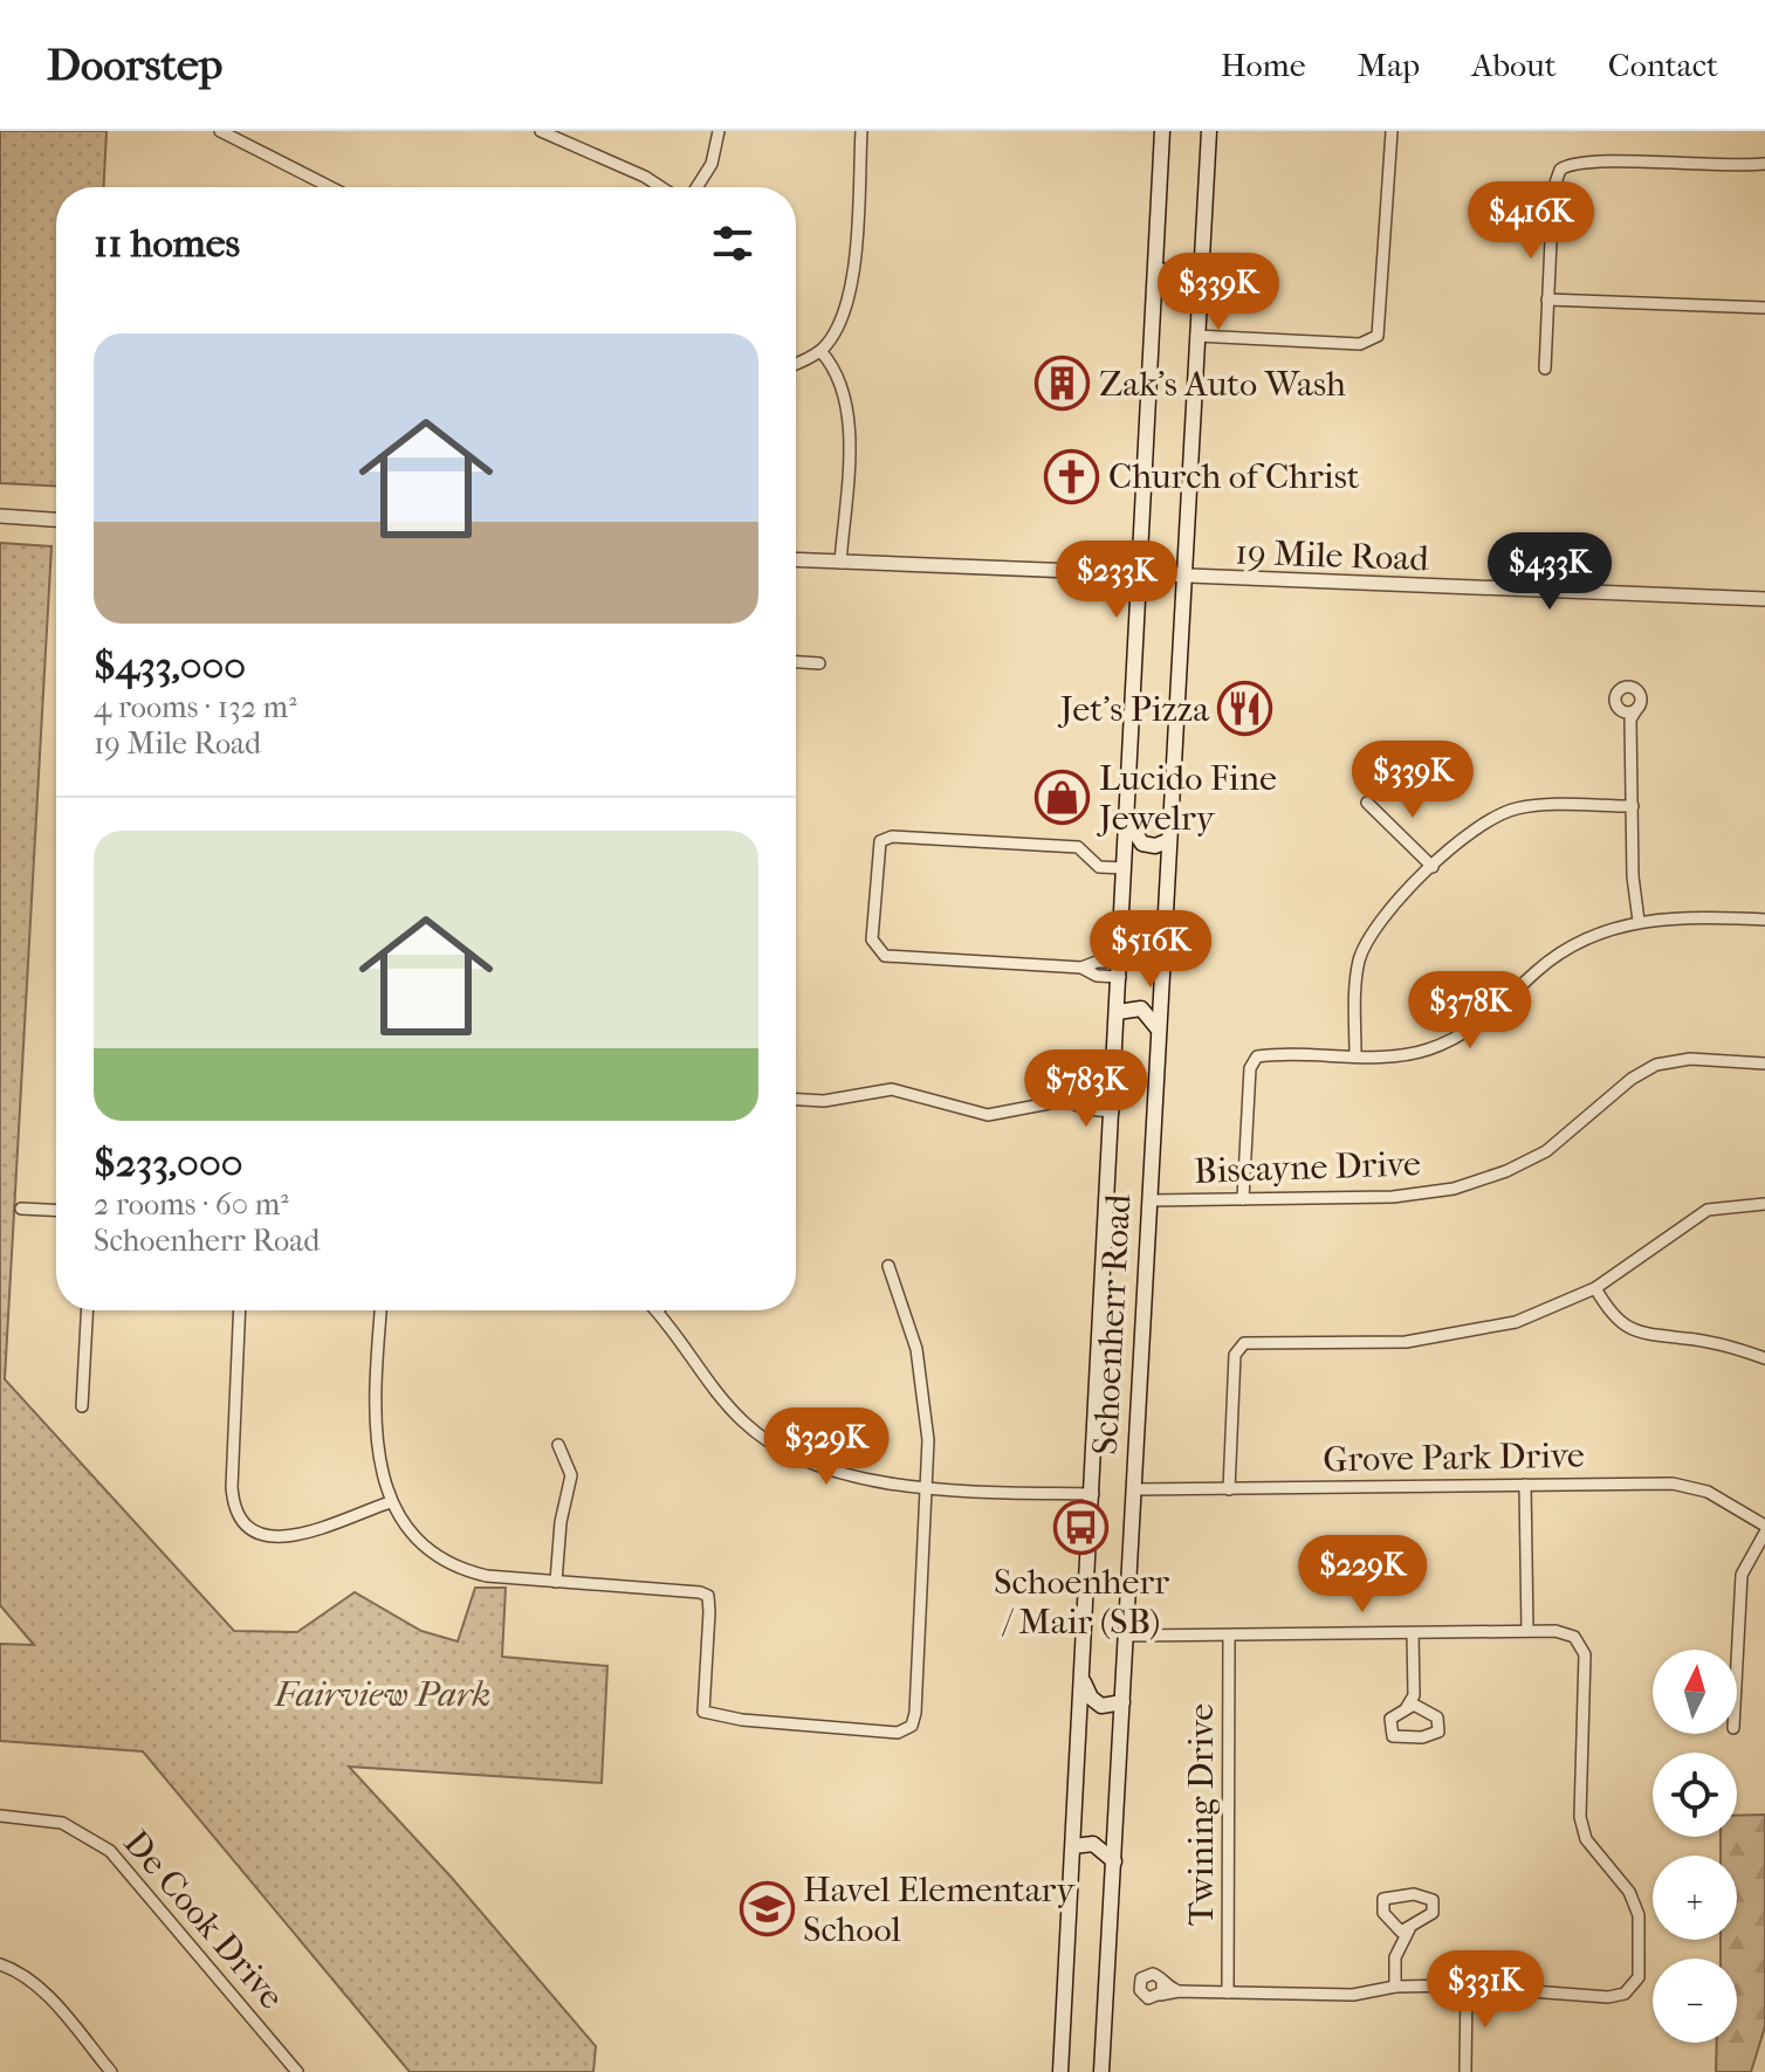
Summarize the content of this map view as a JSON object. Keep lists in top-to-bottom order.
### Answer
{
  "streets": {
    "main road": ["Schoenherr Road"],
    "street": [
      "19 Mile Road",
      "Biscayne Drive",
      "Grove Park Drive",
      "Twining Drive",
      "De Cook Drive"
    ]
  },
  "crossings": [
    ["19 Mile Road", "Schoenherr Road"],
    ["Biscayne Drive", "Schoenherr Road"],
    ["Schoenherr Road", "Grove Park Drive"]
  ],
  "parks": ["Fairview Park"],
  "places": {
    "building": ["Zak's Auto Wash"],
    "church": ["Church of Christ"],
    "restaurant": ["Jet's Pizza"],
    "shop": ["Lucido Fine Jewelry"],
    "bus stop": ["Schoenherr / Mair (SB)"],
    "school or university": ["Havel Elementary School"]
  },
  "north": "top",
  "page": {
    "header": "Doorstep",
    "nav": [
      "Home",
      "Map",
      "About",
      "Contact"
    ],
    "price": [
      "$416K",
      "$339K",
      "$433K",
      "$233K",
      "$339K",
      "$516K",
      "$378K",
      "$783K",
      "$329K",
      "$229K",
      "$331K"
    ],
    "heading": "11 homes",
    "list": [
      {
        "name": "$433,000",
        "note": "4 rooms · 132 m² · 19 Mile Road"
      },
      {
        "name": "$233,000",
        "note": "2 rooms · 60 m² · Schoenherr Road"
      }
    ],
    "map_buttons": ["+", "−"]
  }
}
